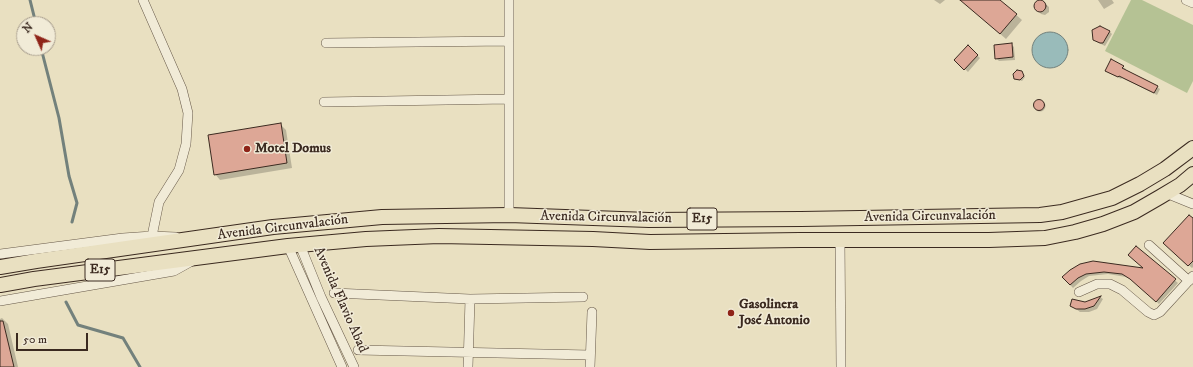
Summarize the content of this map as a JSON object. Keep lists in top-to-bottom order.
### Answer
{
  "streets": {
    "highway": ["Avenida Circunvalación", "E15"],
    "street": ["Avenida Flavio Abad"]
  },
  "crossings": [
    ["Avenida Circunvalación", "Avenida Flavio Abad"]
  ],
  "places": ["Motel Domus", "Gasolinera José Antonio"],
  "scale_bar": "50 m",
  "north": "top left"
}
